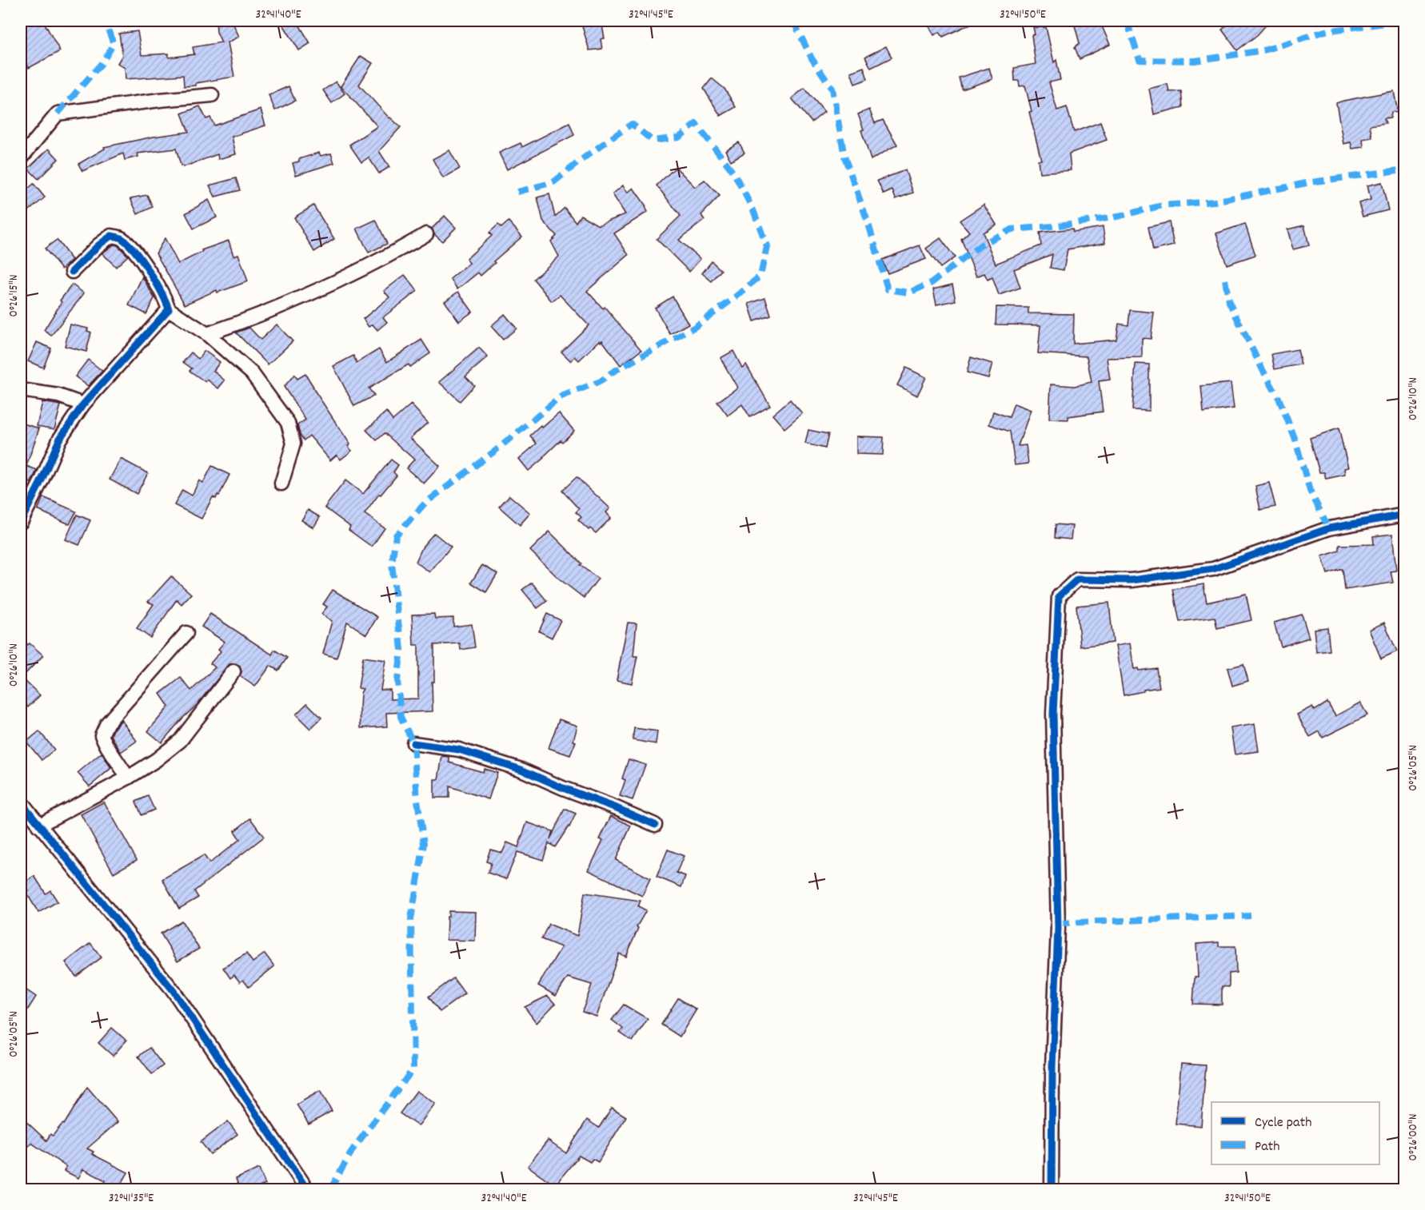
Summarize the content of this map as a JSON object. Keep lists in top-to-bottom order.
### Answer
{
  "legend": ["Cycle path", "Path"],
  "coordinates": [
    "32°41'40\"E",
    "32°41'45\"E",
    "32°41'50\"E",
    "0°26'15\"N",
    "0°26'10\"N",
    "0°26'05\"N",
    "0°26'00\"N",
    "32°41'35\"E"
  ]
}
